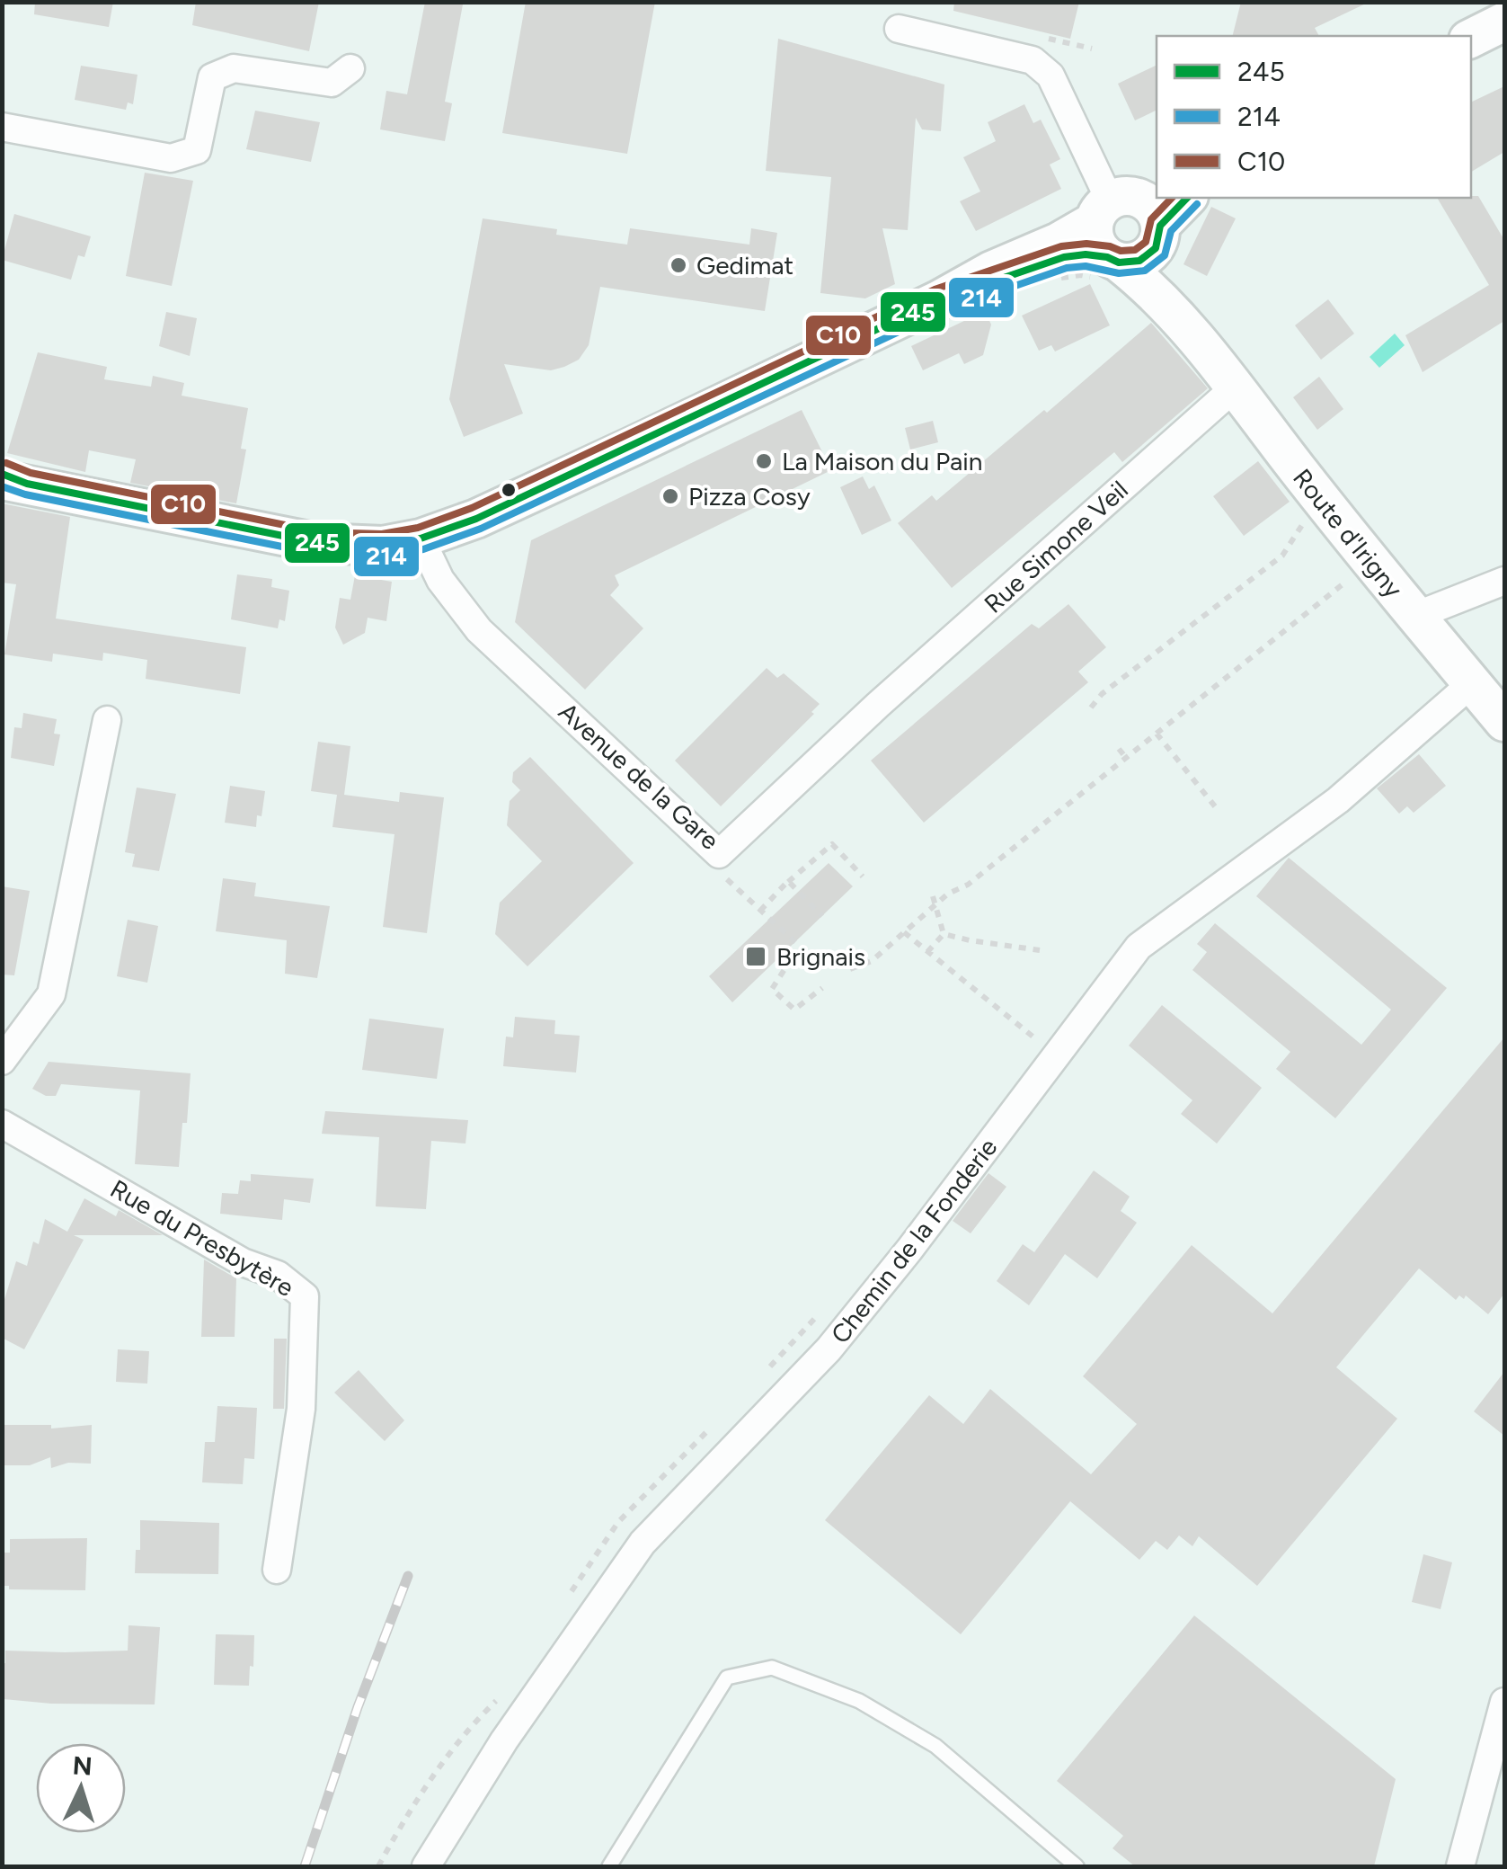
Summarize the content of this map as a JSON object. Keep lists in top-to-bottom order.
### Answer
{
  "streets": {
    "main road": ["Route d'Irigny"],
    "street": [
      "Rue Simone Veil",
      "Avenue de la Gare",
      "Rue du Presbytère",
      "Chemin de la Fonderie"
    ]
  },
  "crossings": [
    ["Route d'Irigny", "Rue Simone Veil"],
    ["Route d'Irigny", "Chemin de la Fonderie"],
    ["Rue Simone Veil", "Avenue de la Gare"]
  ],
  "places": {
    "other": ["Gedimat", "La Maison du Pain", "Pizza Cosy"],
    "transit": ["Brignais"]
  },
  "lines": ["transit line 245", "transit line C10", "transit line 214"],
  "legend": ["245", "214", "C10"],
  "north": "top"
}
